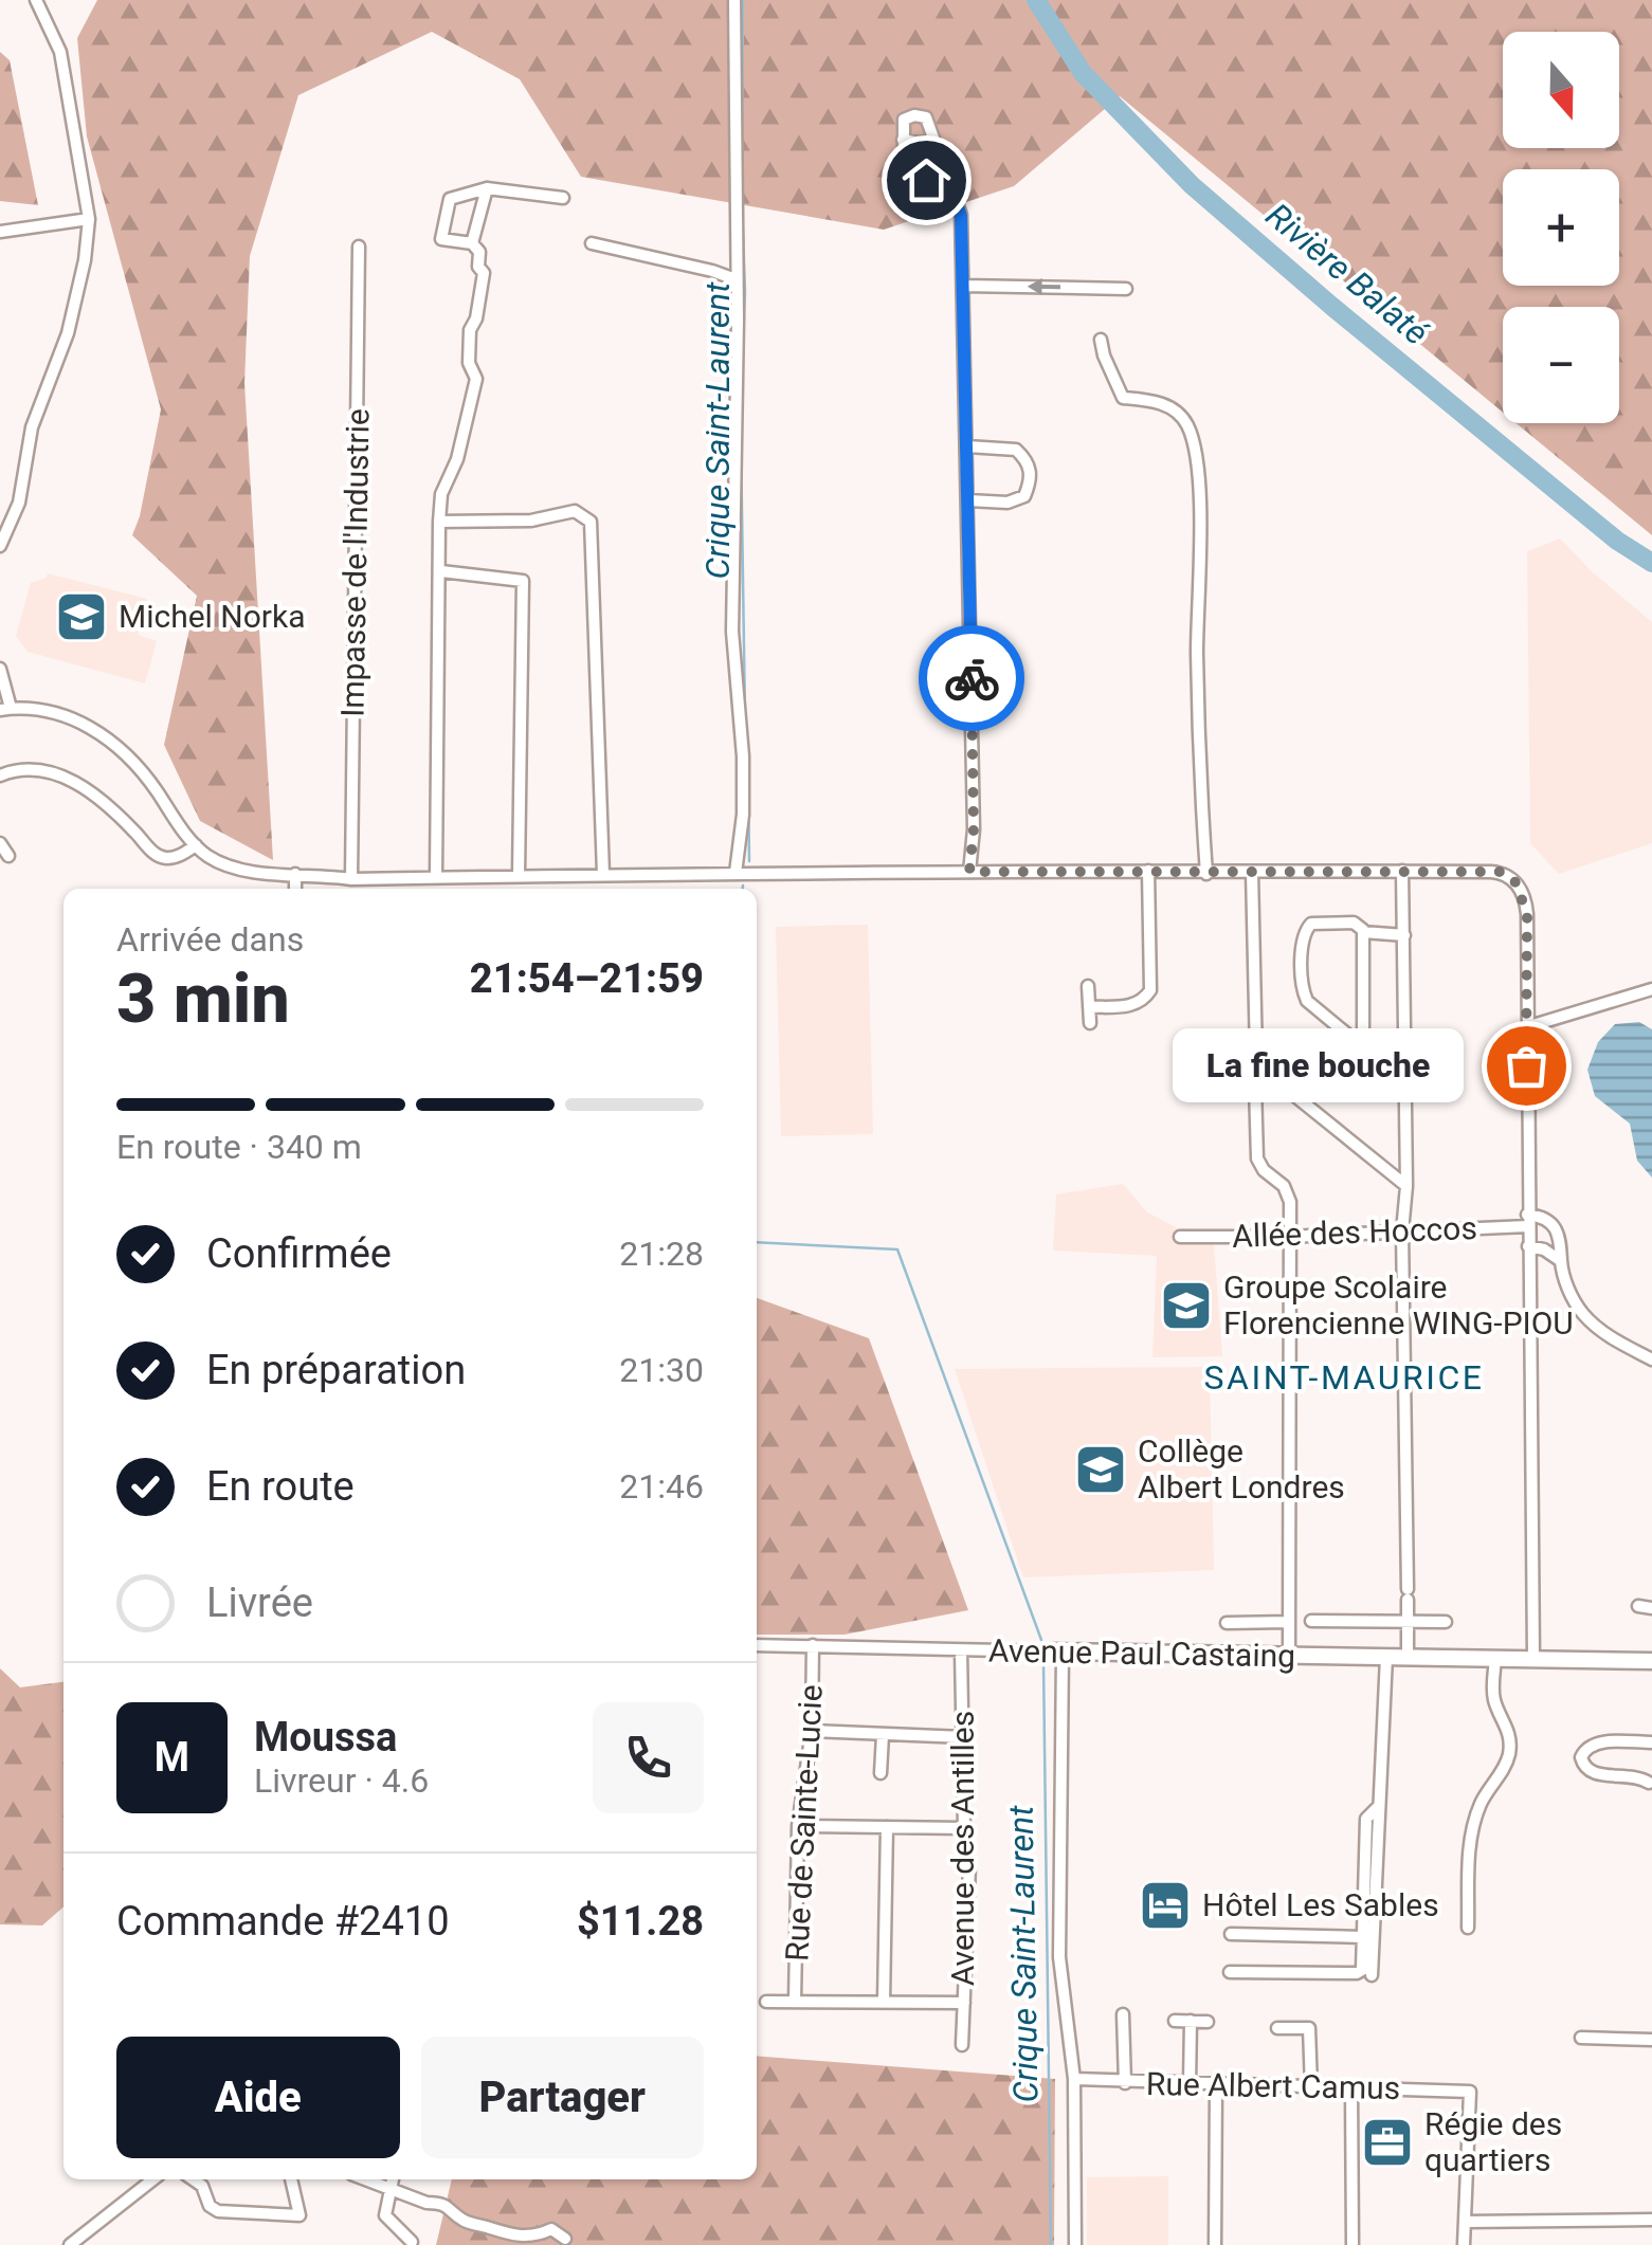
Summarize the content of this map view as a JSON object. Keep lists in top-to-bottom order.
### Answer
{
  "streets": {
    "street": [
      "Impasse de l'Industrie",
      "Allée des Hoccos",
      "Avenue Paul Castaing",
      "Rue de Sainte-Lucie",
      "Avenue des Antilles",
      "Rue Albert Camus"
    ]
  },
  "crossings": [
    ["Avenue Paul Castaing", "Rue de Sainte-Lucie"],
    ["Avenue Paul Castaing", "Avenue des Antilles"]
  ],
  "districts": ["SAINT-MAURICE"],
  "water": ["Rivière Balaté", "Crique Saint-Laurent"],
  "places": {
    "school or university": ["Michel Norka", "Groupe Scolaire Florencienne WING-PIOU", "Collège Albert Londres"],
    "other": ["La fine bouche"],
    "hotel": ["Hôtel Les Sables"],
    "office": ["Régie des quartiers"]
  },
  "north": "bottom",
  "page": {
    "map_buttons": ["+", "−"],
    "heading": ["3 min", "Arrivée dans", "21:54–21:59"],
    "panel": [
      "Moussa",
      "Livreur · 4.6",
      "Commande #2410",
      "$11.28"
    ],
    "bubble": "La fine bouche",
    "bar": "En route · 340 m",
    "list": [
      ["Confirmée", "21:28"],
      ["En préparation", "21:30"],
      ["En route", "21:46"],
      "Livrée"
    ],
    "round": "M",
    "buttons": ["Aide", "Partager"]
  }
}
